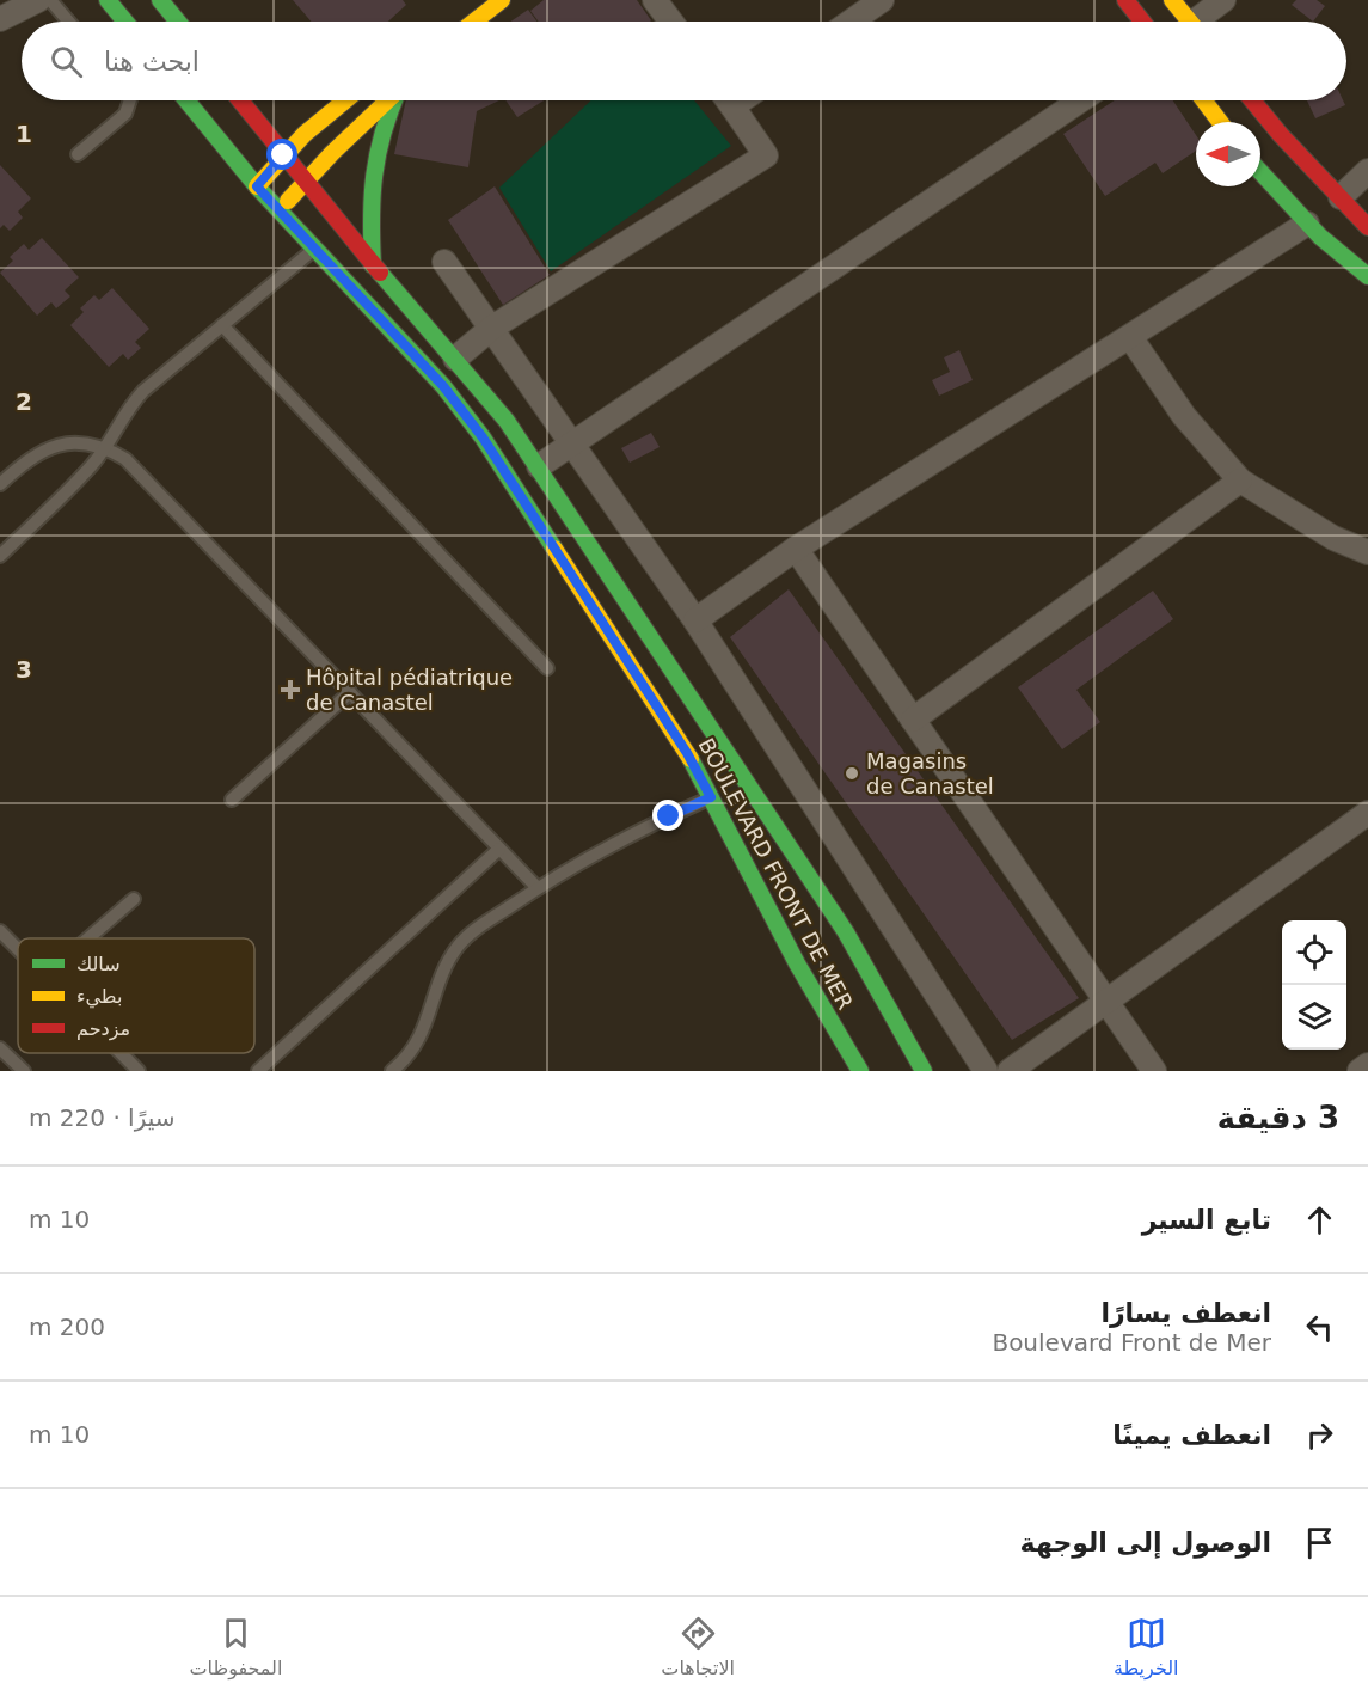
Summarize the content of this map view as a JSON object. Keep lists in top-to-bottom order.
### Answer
{
  "streets": {
    "main road": ["BOULEVARD FRONT DE MER"]
  },
  "places": {
    "health": ["Hôpital pédiatrique de Canastel"],
    "other": ["Magasins de Canastel"]
  },
  "legend": ["سالك", "بطيء", "مزدحم"],
  "north": "left",
  "page": {
    "search": "ابحث هنا",
    "heading": ["3 دقيقة", "سيرًا · 220 m"],
    "list": [
      ["تابع السير", "10 m"],
      ["انعطف يسارًا", "Boulevard Front de Mer", "200 m"],
      ["انعطف يمينًا", "10 m"],
      "الوصول إلى الوجهة"
    ],
    "nav": ["الخريطة", "الاتجاهات", "المحفوظات"]
  },
  "grid": {
    "rows": ["1", "2", "3"]
  }
}
